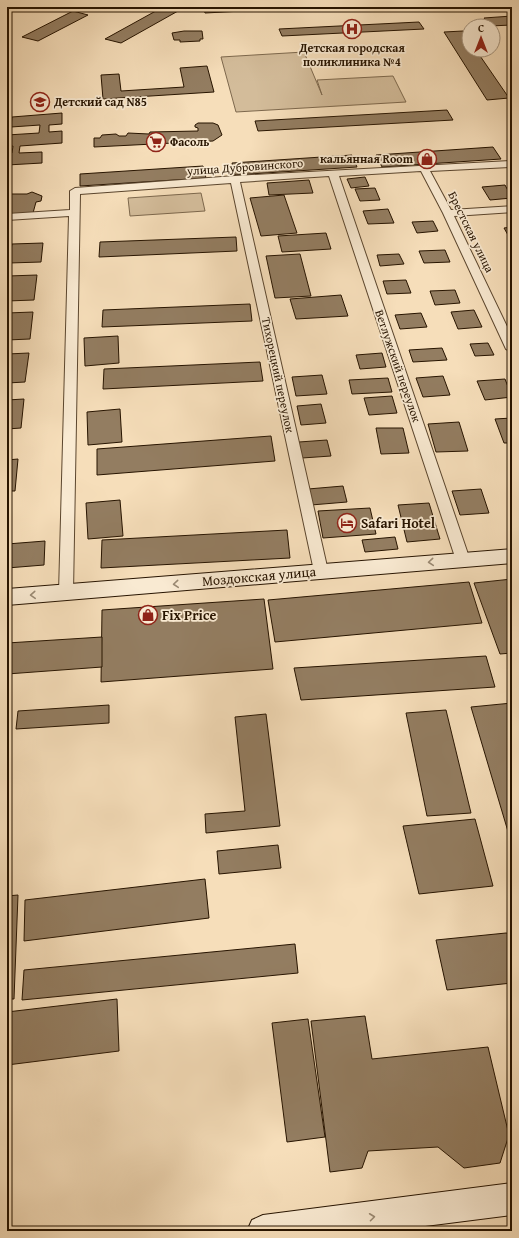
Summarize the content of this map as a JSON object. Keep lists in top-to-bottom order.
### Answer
{
  "streets": {
    "main road": ["Моздокская улица"],
    "street": [
      "улица Дубровинского",
      "Брестская улица",
      "Ветлужский переулок",
      "Тихорецкий переулок"
    ]
  },
  "crossings": [
    ["улица Дубровинского", "Брестская улица"],
    ["улица Дубровинского", "Ветлужский переулок"],
    ["улица Дубровинского", "Тихорецкий переулок"],
    ["Ветлужский переулок", "Моздокская улица"],
    ["Тихорецкий переулок", "Моздокская улица"]
  ],
  "one_way": ["Моздокская улица"],
  "places": {
    "hospital": ["Детская городская поликлиника №4"],
    "school or university": ["Детский сад N85"],
    "supermarket": ["Фасоль"],
    "shop": ["кальянная Room", "Fix Price"],
    "hotel": ["Safari Hotel"]
  },
  "north": "top"
}
